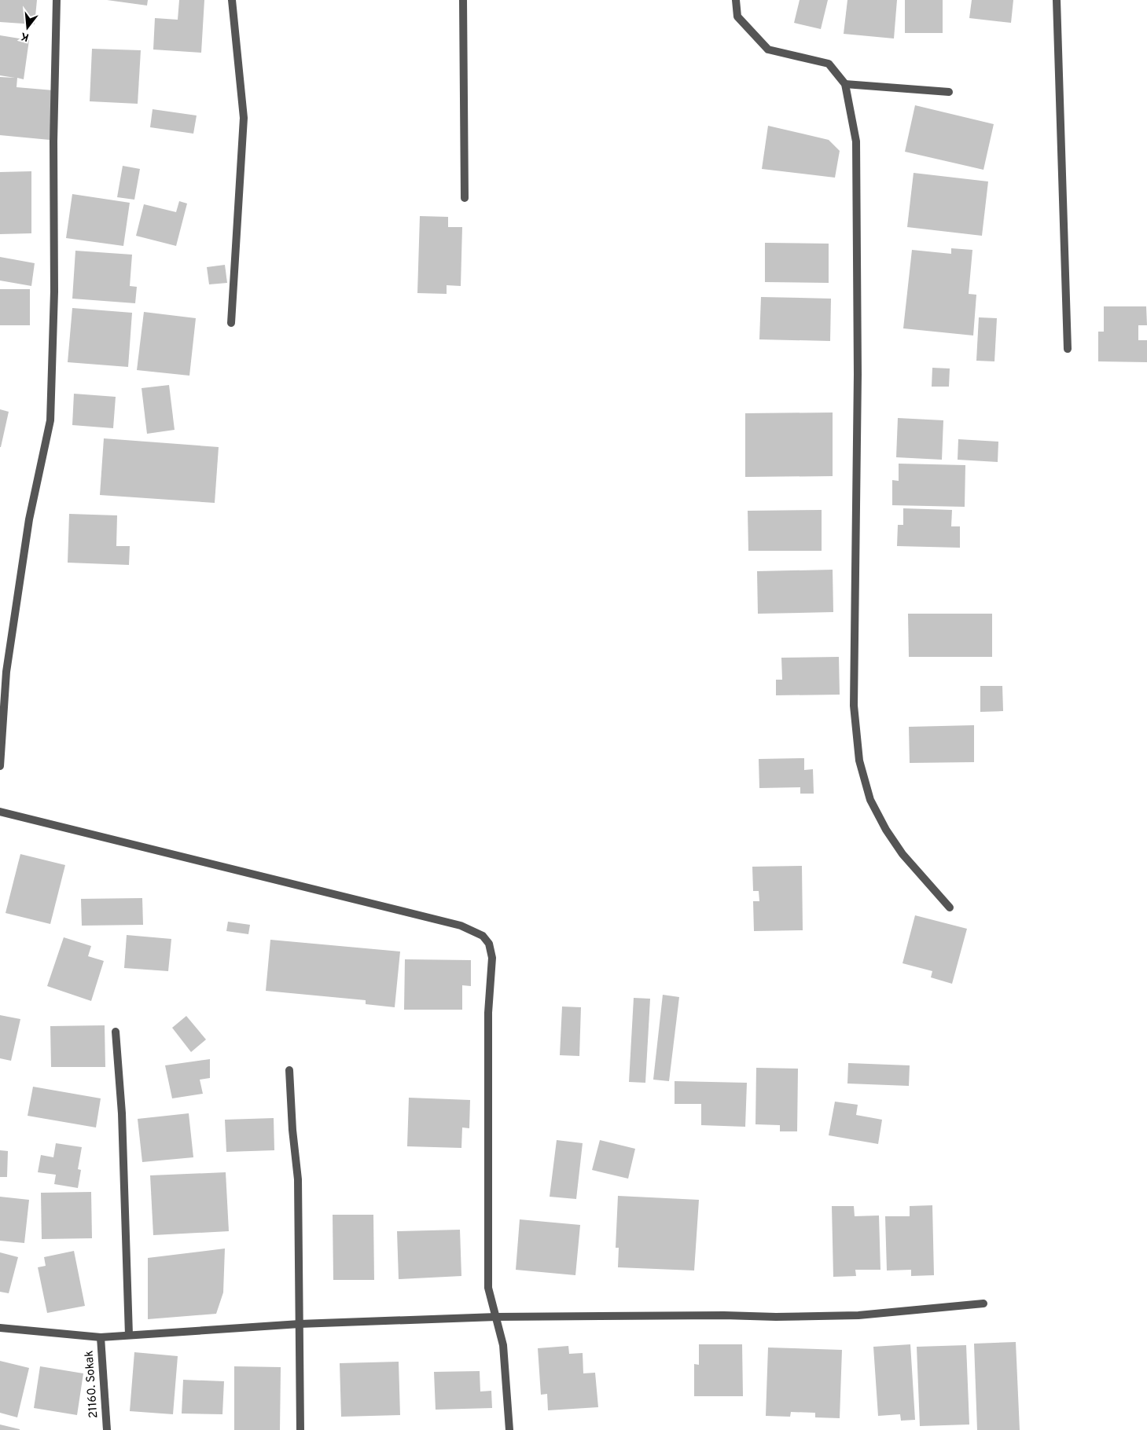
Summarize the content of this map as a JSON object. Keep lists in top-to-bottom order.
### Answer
{
  "streets": {
    "street": ["21160. Sokak"]
  },
  "north": "bottom"
}
